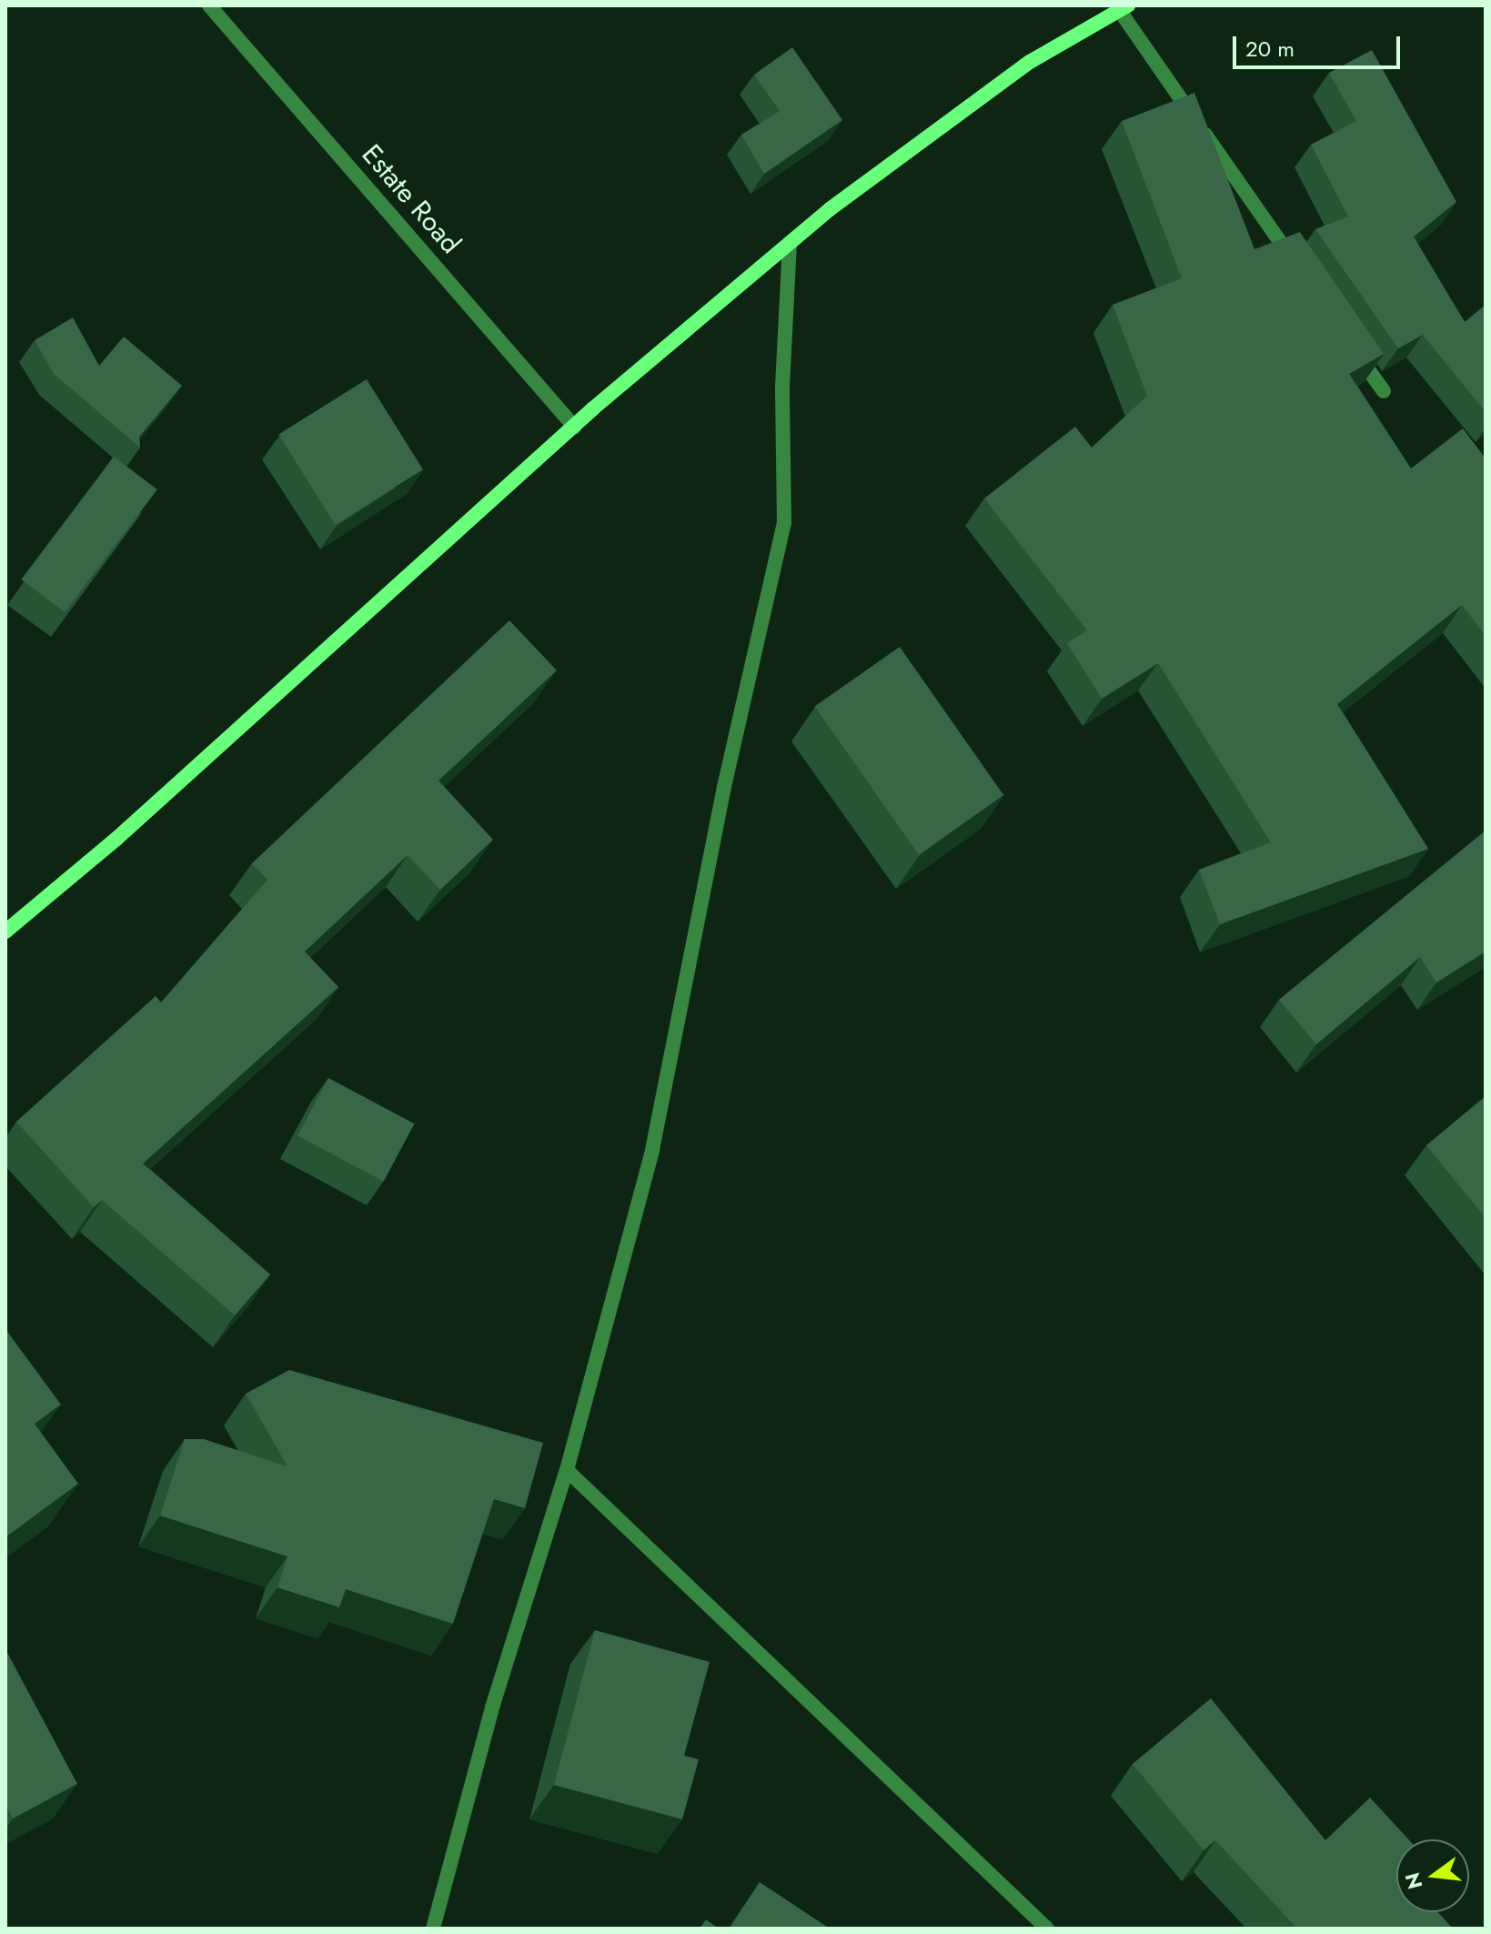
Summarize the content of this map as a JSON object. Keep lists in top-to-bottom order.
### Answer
{
  "streets": {
    "street": ["Estate Road"]
  },
  "scale_bar": "20 m",
  "north": "left"
}
